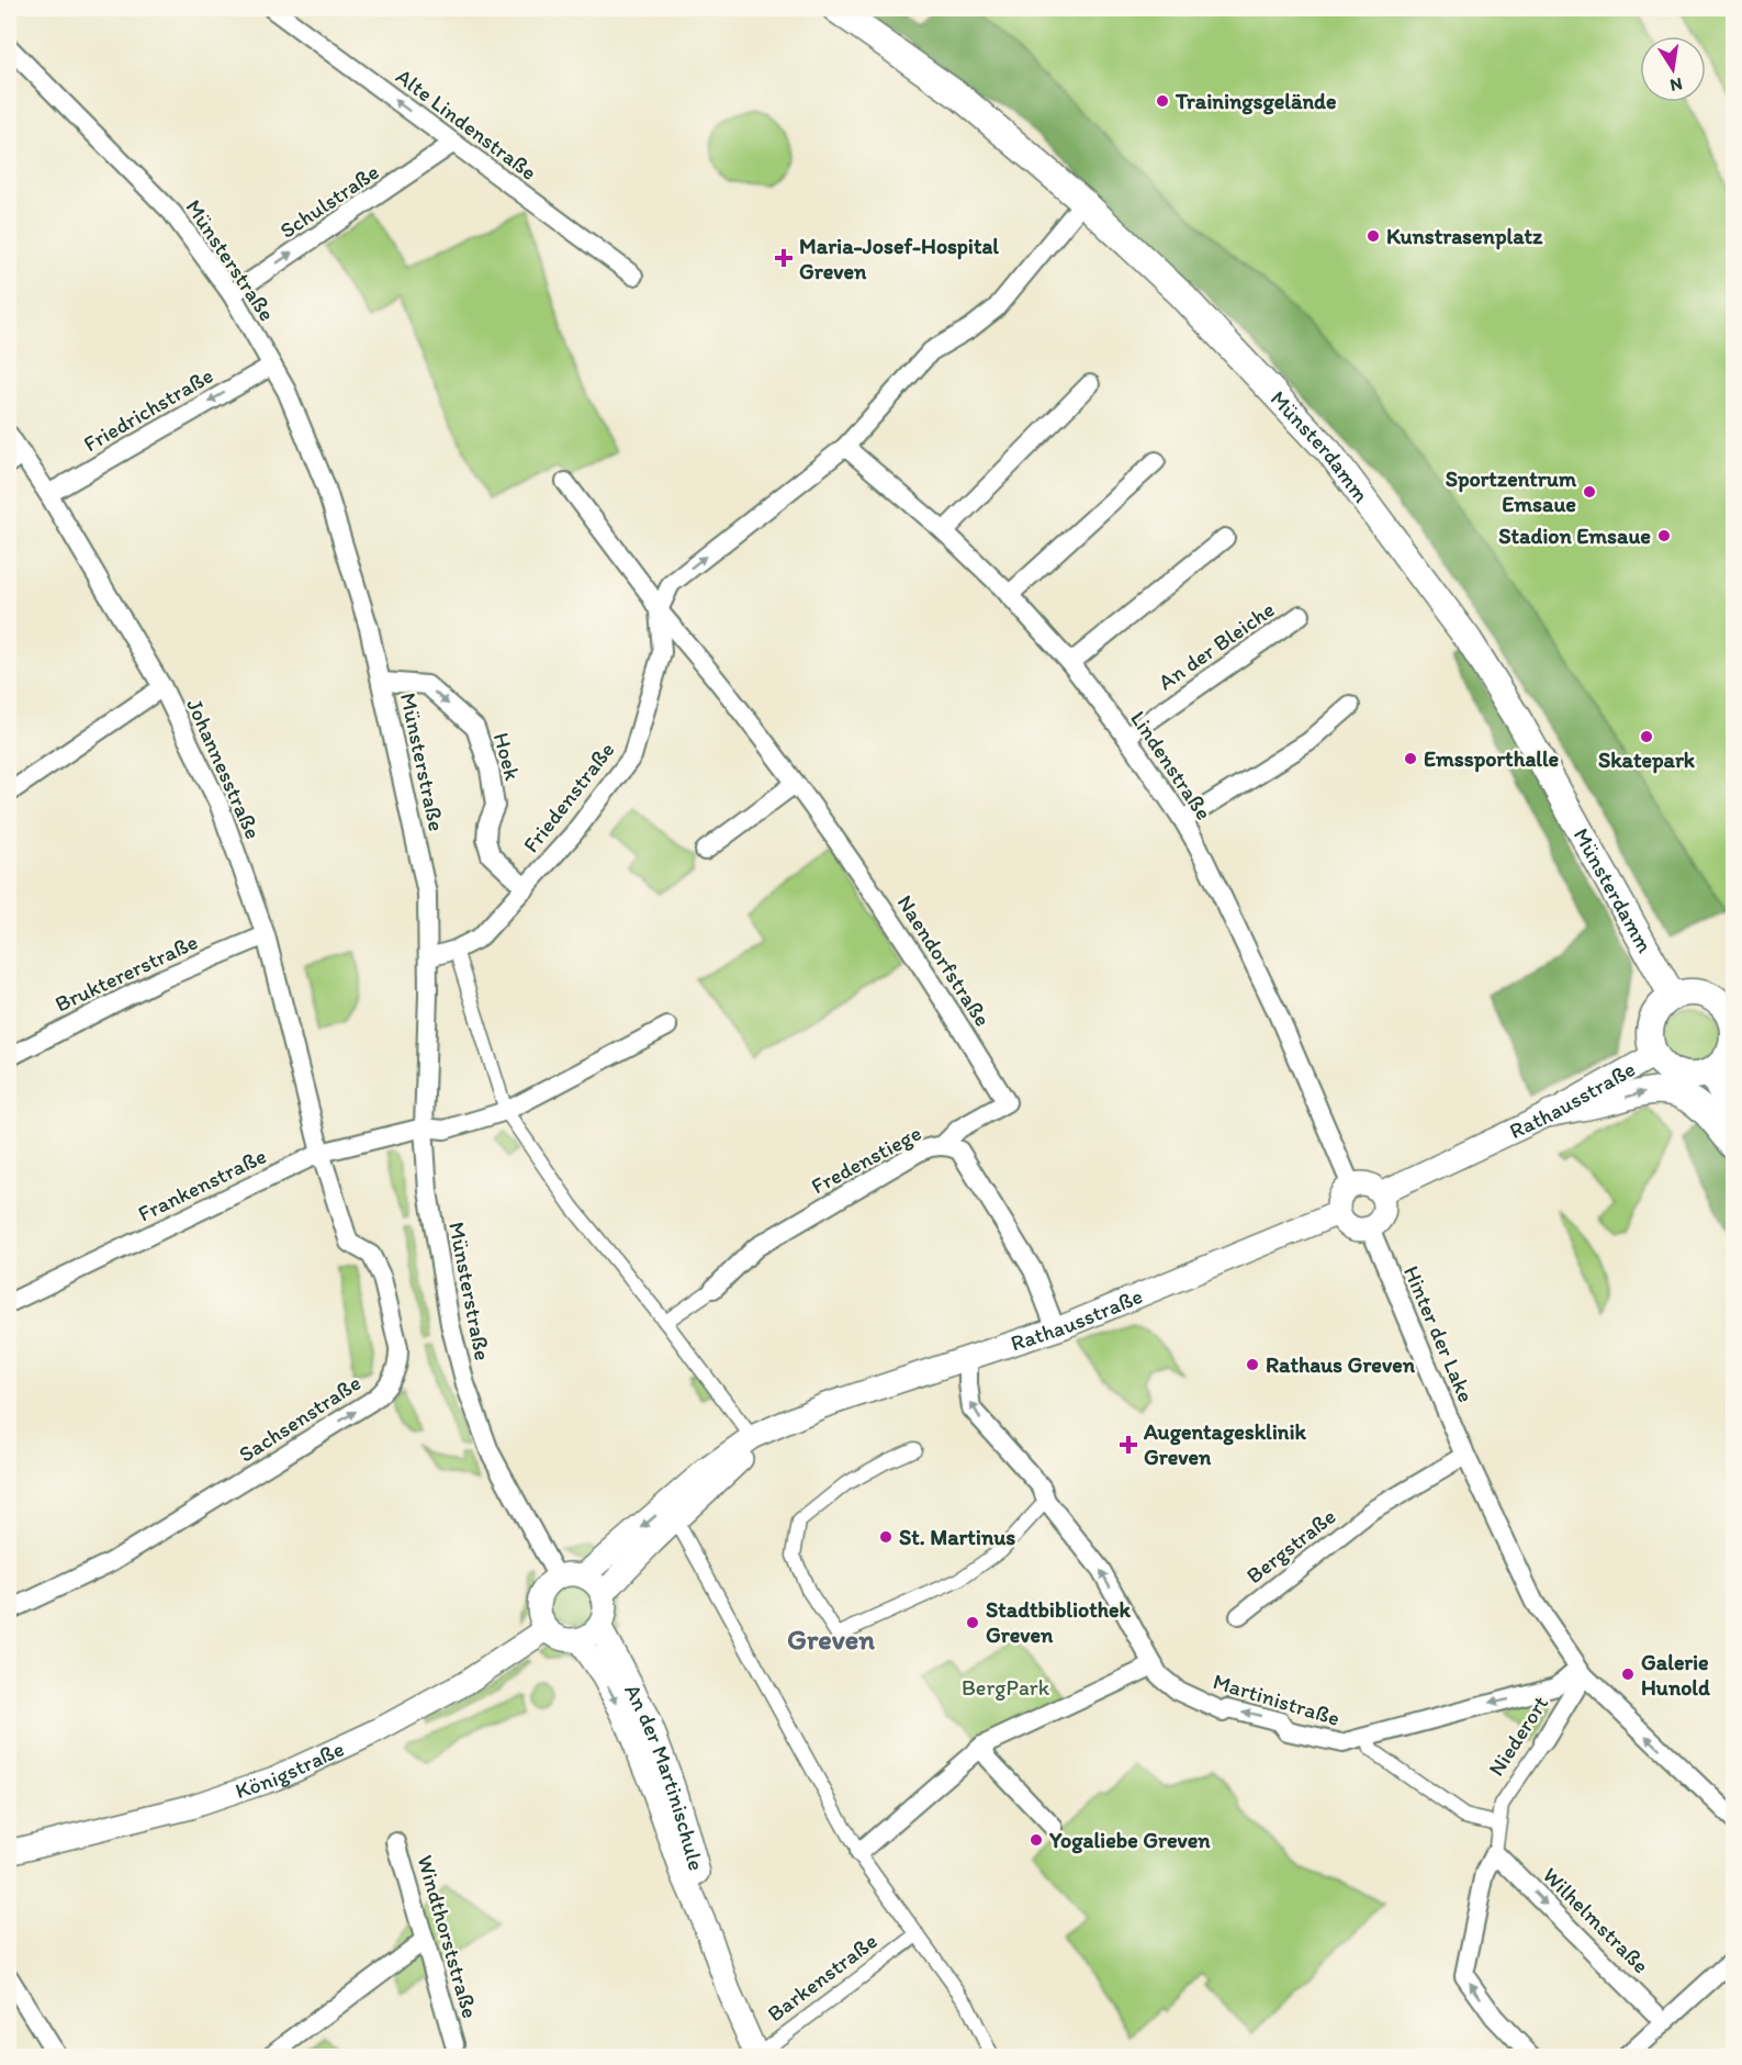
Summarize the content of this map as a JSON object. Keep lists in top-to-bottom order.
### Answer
{
  "streets": {
    "main road": ["Münsterdamm"],
    "street": [
      "Alte Lindenstraße",
      "Schulstraße",
      "Münsterstraße",
      "Friedrichstraße",
      "An der Bleiche",
      "Hoek",
      "Lindenstraße",
      "Johannesstraße",
      "Friedenstraße",
      "Naendorfstraße",
      "Bruktererstraße",
      "Rathausstraße",
      "Fredenstiege",
      "Frankenstraße",
      "Hinter der Lake",
      "Sachsenstraße",
      "Bergstraße",
      "Martinistraße",
      "Niederort",
      "Königstraße",
      "An der Martinischule",
      "Wilhelmstraße",
      "Windthorststraße",
      "Barkenstraße"
    ]
  },
  "crossings": [
    ["Alte Lindenstraße", "Schulstraße"],
    ["Schulstraße", "Münsterstraße"],
    ["Münsterstraße", "Friedrichstraße"],
    ["Münsterstraße", "Hoek"],
    ["Münsterstraße", "Friedenstraße"],
    ["Münsterstraße", "Frankenstraße"],
    ["Münsterstraße", "Königstraße"],
    ["Münsterstraße", "An der Martinischule"],
    ["Friedrichstraße", "Johannesstraße"],
    ["Münsterdamm", "Rathausstraße"],
    ["An der Bleiche", "Lindenstraße"],
    ["Hoek", "Friedenstraße"],
    ["Lindenstraße", "Rathausstraße"],
    ["Lindenstraße", "Hinter der Lake"],
    ["Johannesstraße", "Bruktererstraße"],
    ["Johannesstraße", "Frankenstraße"],
    ["Johannesstraße", "Sachsenstraße"],
    ["Friedenstraße", "Naendorfstraße"],
    ["Naendorfstraße", "Fredenstiege"],
    ["Rathausstraße", "Fredenstiege"],
    ["Rathausstraße", "Hinter der Lake"],
    ["Rathausstraße", "Martinistraße"],
    ["Frankenstraße", "Sachsenstraße"],
    ["Hinter der Lake", "Bergstraße"],
    ["Hinter der Lake", "Martinistraße"],
    ["Hinter der Lake", "Niederort"],
    ["Martinistraße", "Niederort"],
    ["Niederort", "Wilhelmstraße"],
    ["Königstraße", "An der Martinischule"],
    ["An der Martinischule", "Barkenstraße"]
  ],
  "one_way": [
    "Alte Lindenstraße",
    "Schulstraße",
    "Friedrichstraße",
    "Hoek",
    "Martinistraße",
    "Niederort",
    "Wilhelmstraße"
  ],
  "districts": ["Greven"],
  "parks": ["BergPark"],
  "places": {
    "other": [
      "Trainingsgelände",
      "Kunstrasenplatz",
      "Sportzentrum Emsaue",
      "Stadion Emsaue",
      "Skatepark",
      "Emssporthalle",
      "Rathaus Greven",
      "St. Martinus",
      "Stadtbibliothek Greven",
      "Galerie Hunold",
      "Yogaliebe Greven"
    ],
    "health": ["Maria-Josef-Hospital Greven", "Augentagesklinik Greven"]
  },
  "north": "bottom"
}
